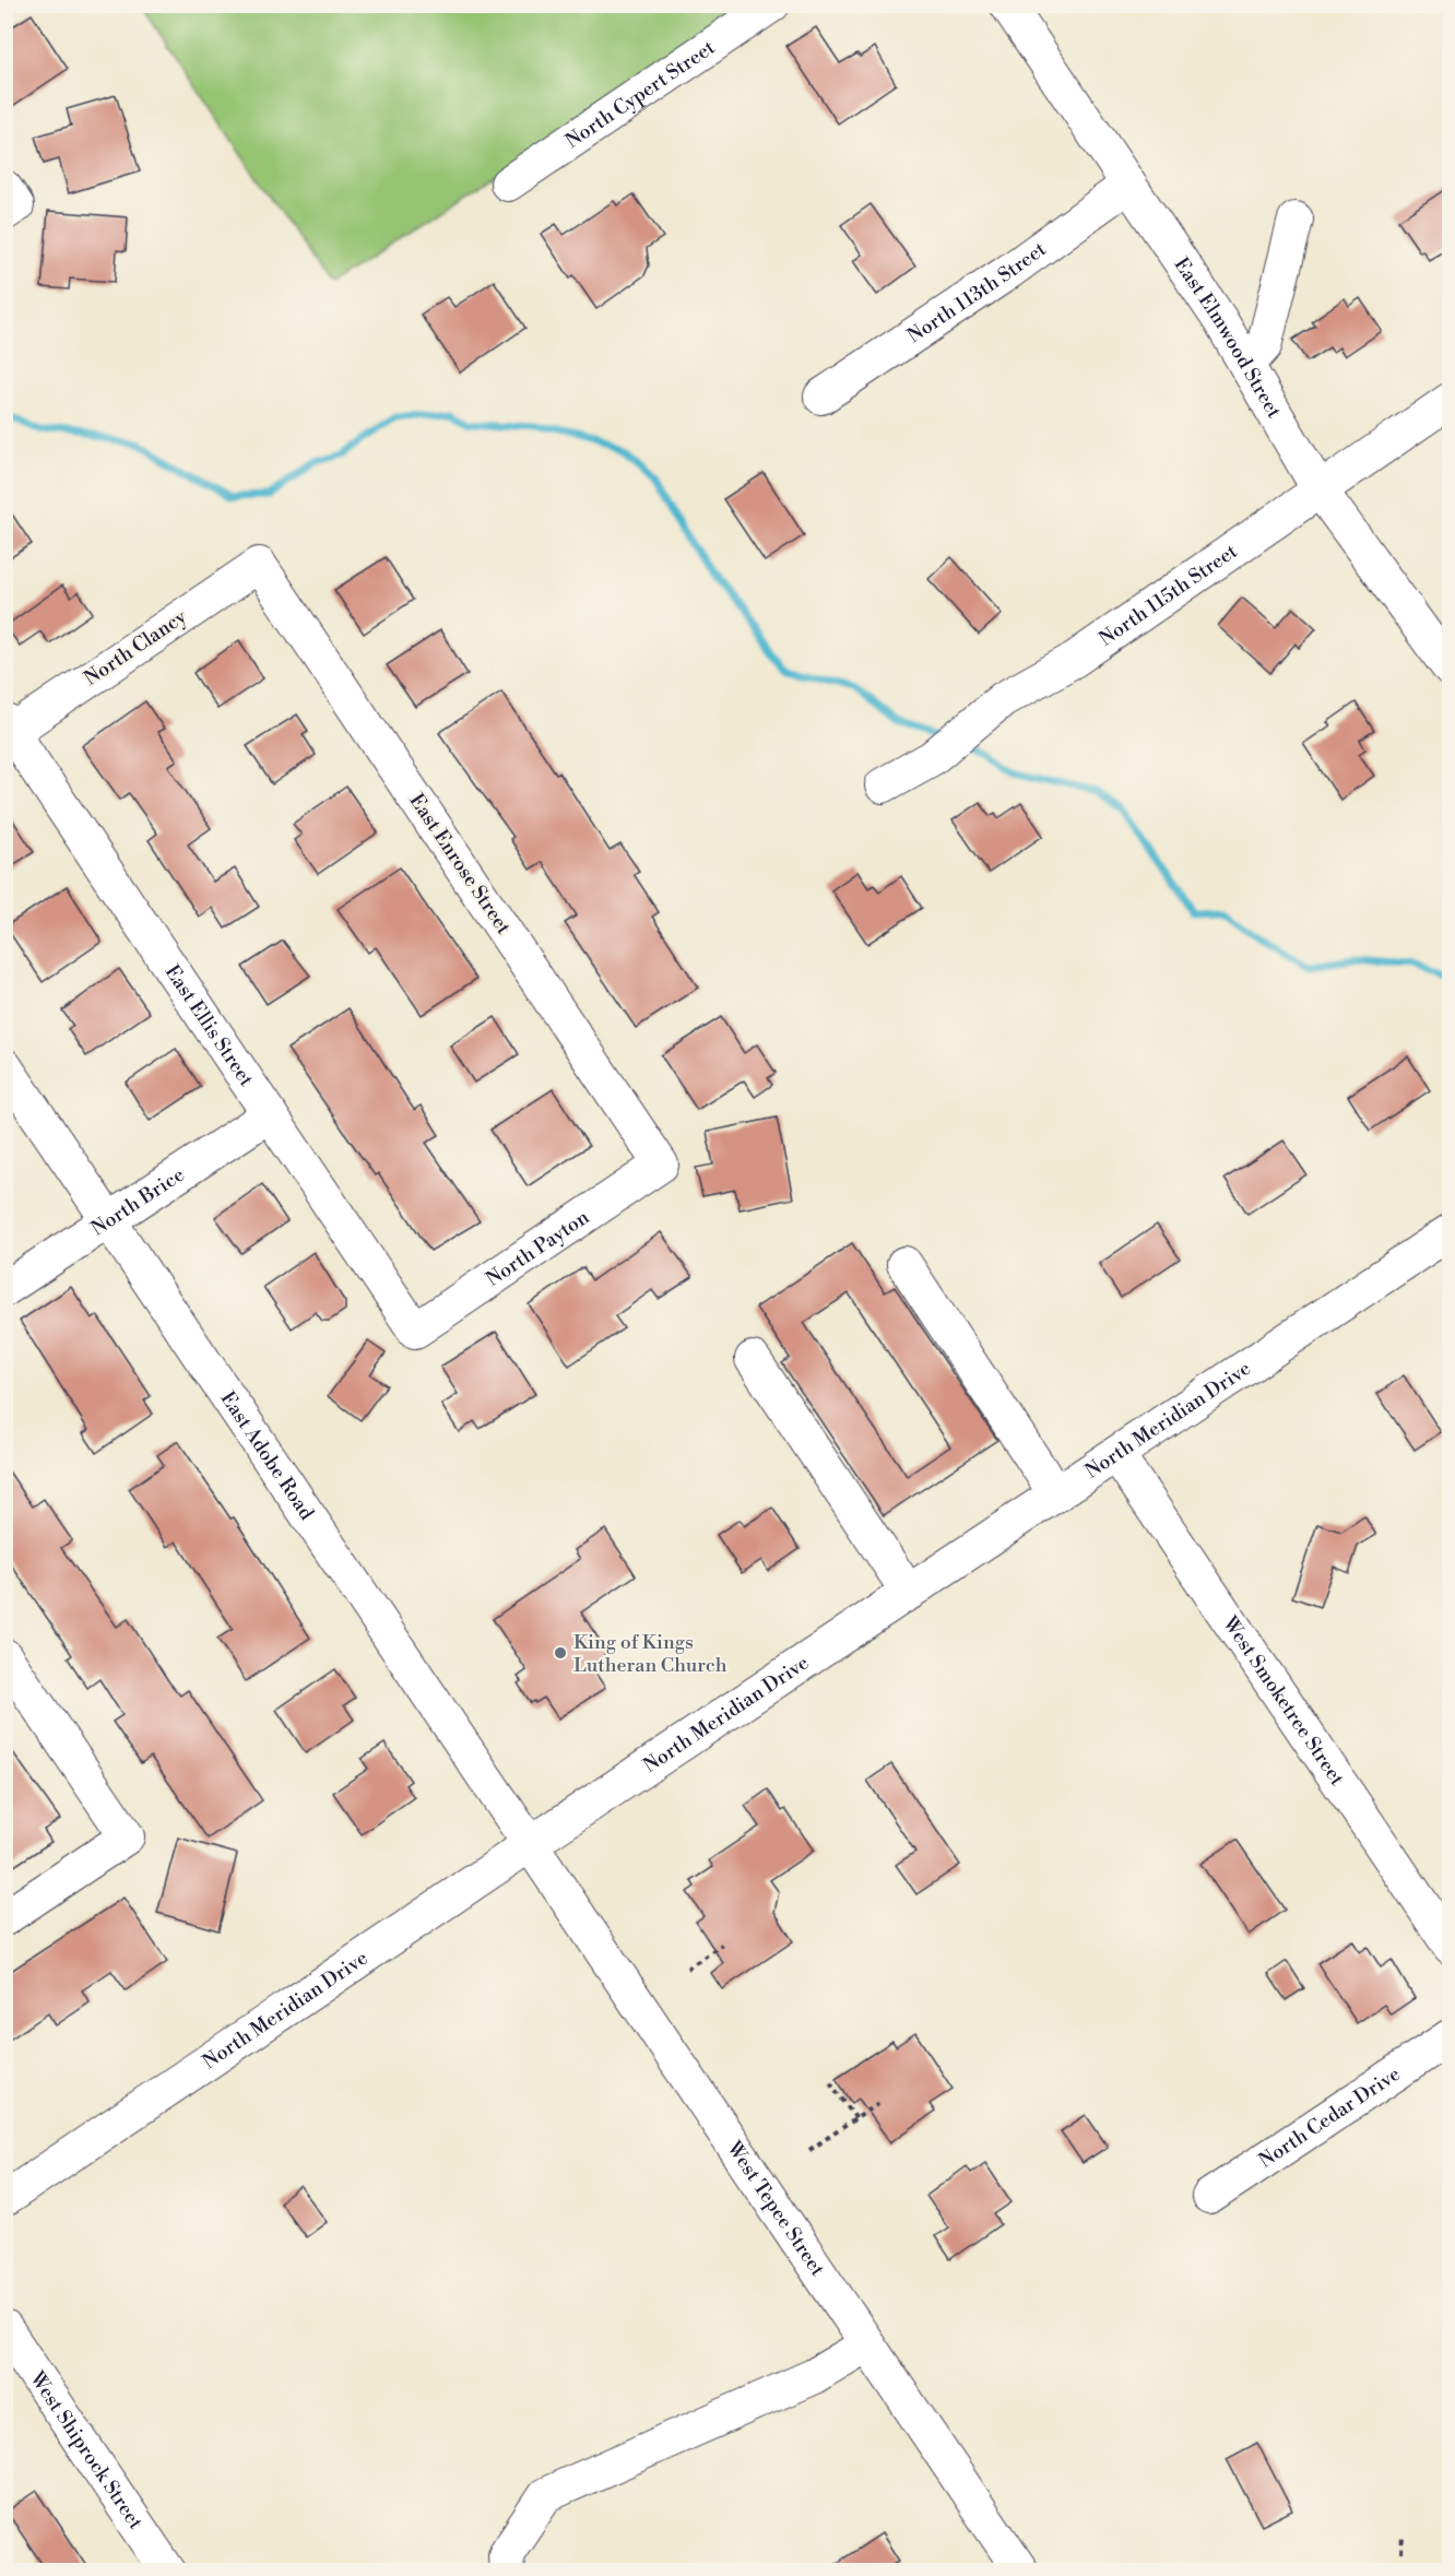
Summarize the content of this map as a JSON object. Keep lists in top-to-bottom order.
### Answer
{
  "streets": {
    "street": [
      "North Cypert Street",
      "North 113th Street",
      "East Elmwood Street",
      "North 115th Street",
      "North Clancy",
      "East Enrose Street",
      "East Ellis Street",
      "North Brice",
      "North Payton",
      "North Meridian Drive",
      "East Adobe Road",
      "West Smoketree Street",
      "North Cedar Drive",
      "West Tepee Street",
      "West Shiprock Street"
    ]
  },
  "crossings": [
    ["North 113th Street", "East Elmwood Street"],
    ["East Elmwood Street", "North 115th Street"],
    ["North Clancy", "East Enrose Street"],
    ["North Clancy", "East Ellis Street"],
    ["East Enrose Street", "North Payton"],
    ["East Ellis Street", "North Brice"],
    ["East Ellis Street", "North Payton"],
    ["North Brice", "East Adobe Road"],
    ["North Meridian Drive", "East Adobe Road"],
    ["North Meridian Drive", "West Smoketree Street"],
    ["North Meridian Drive", "West Tepee Street"],
    ["East Adobe Road", "West Tepee Street"]
  ],
  "places": ["King of Kings Lutheran Church"]
}
